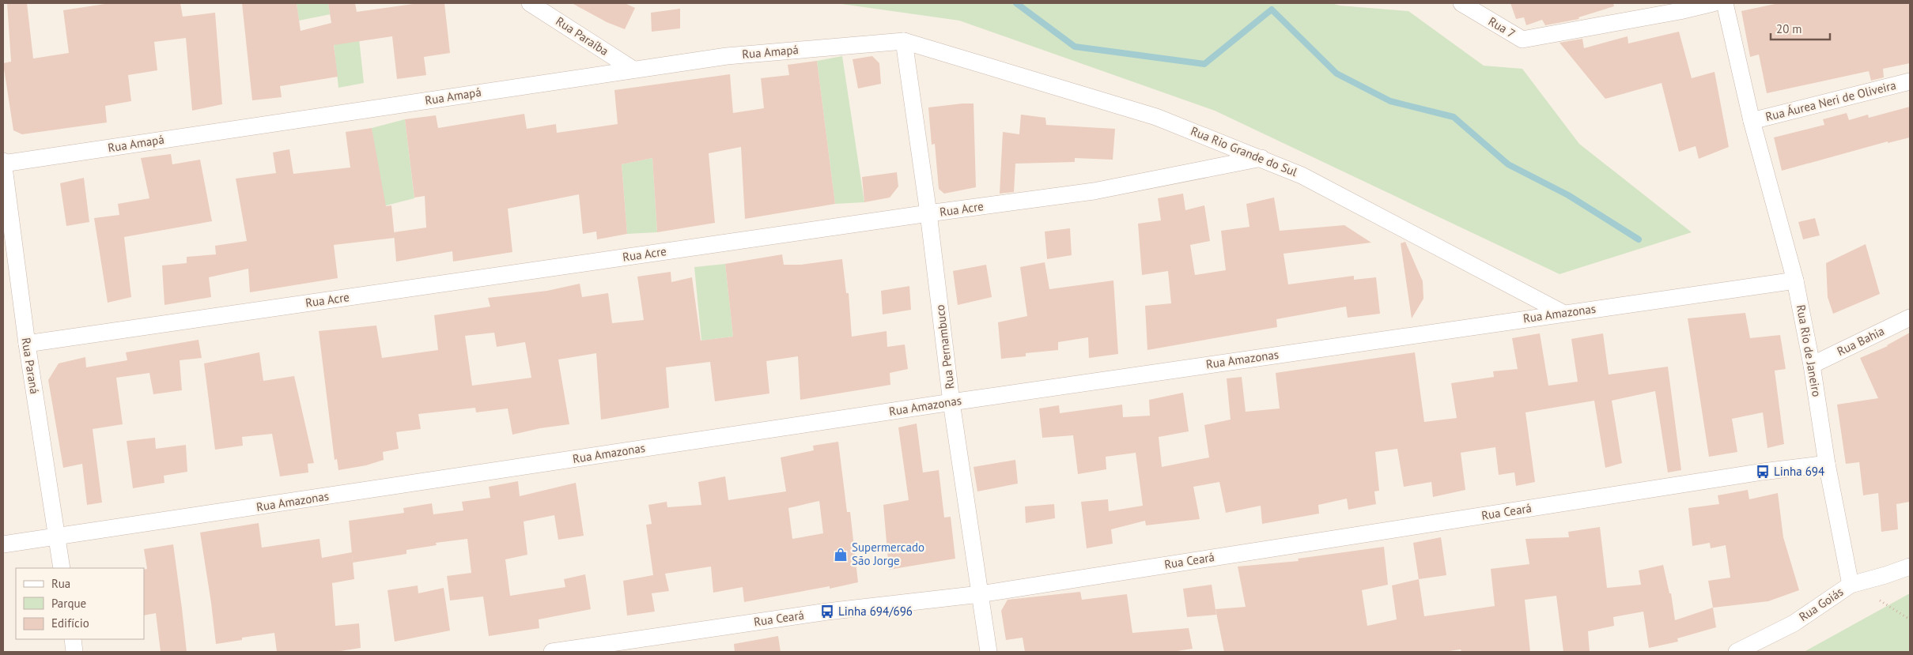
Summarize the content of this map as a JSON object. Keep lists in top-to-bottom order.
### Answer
{
  "streets": {
    "street": [
      "Rua 7",
      "Rua Paraíba",
      "Rua Amapá",
      "Rua Áurea Neri de Oliveira",
      "Rua Rio Grande do Sul",
      "Rua Acre",
      "Rua Amazonas",
      "Rua Bahia",
      "Rua Pernambuco",
      "Rua Rio de Janeiro",
      "Rua Paraná",
      "Rua Ceará",
      "Rua Goiás"
    ]
  },
  "crossings": [
    ["Rua Paraíba", "Rua Amapá"],
    ["Rua Amapá", "Rua Rio Grande do Sul"],
    ["Rua Amapá", "Rua Pernambuco"],
    ["Rua Amapá", "Rua Paraná"],
    ["Rua Áurea Neri de Oliveira", "Rua Rio de Janeiro"],
    ["Rua Rio Grande do Sul", "Rua Acre"],
    ["Rua Rio Grande do Sul", "Rua Amazonas"],
    ["Rua Rio Grande do Sul", "Rua Pernambuco"],
    ["Rua Acre", "Rua Pernambuco"],
    ["Rua Acre", "Rua Paraná"],
    ["Rua Amazonas", "Rua Pernambuco"],
    ["Rua Amazonas", "Rua Rio de Janeiro"],
    ["Rua Amazonas", "Rua Paraná"],
    ["Rua Bahia", "Rua Rio de Janeiro"],
    ["Rua Pernambuco", "Rua Ceará"],
    ["Rua Rio de Janeiro", "Rua Ceará"],
    ["Rua Rio de Janeiro", "Rua Goiás"]
  ],
  "places": {
    "bus stop": ["Linha 694", "Linha 694/696"],
    "shop": ["Supermercado São Jorge"]
  },
  "legend": ["Rua", "Parque", "Edifício"],
  "scale_bar": "20 m"
}
